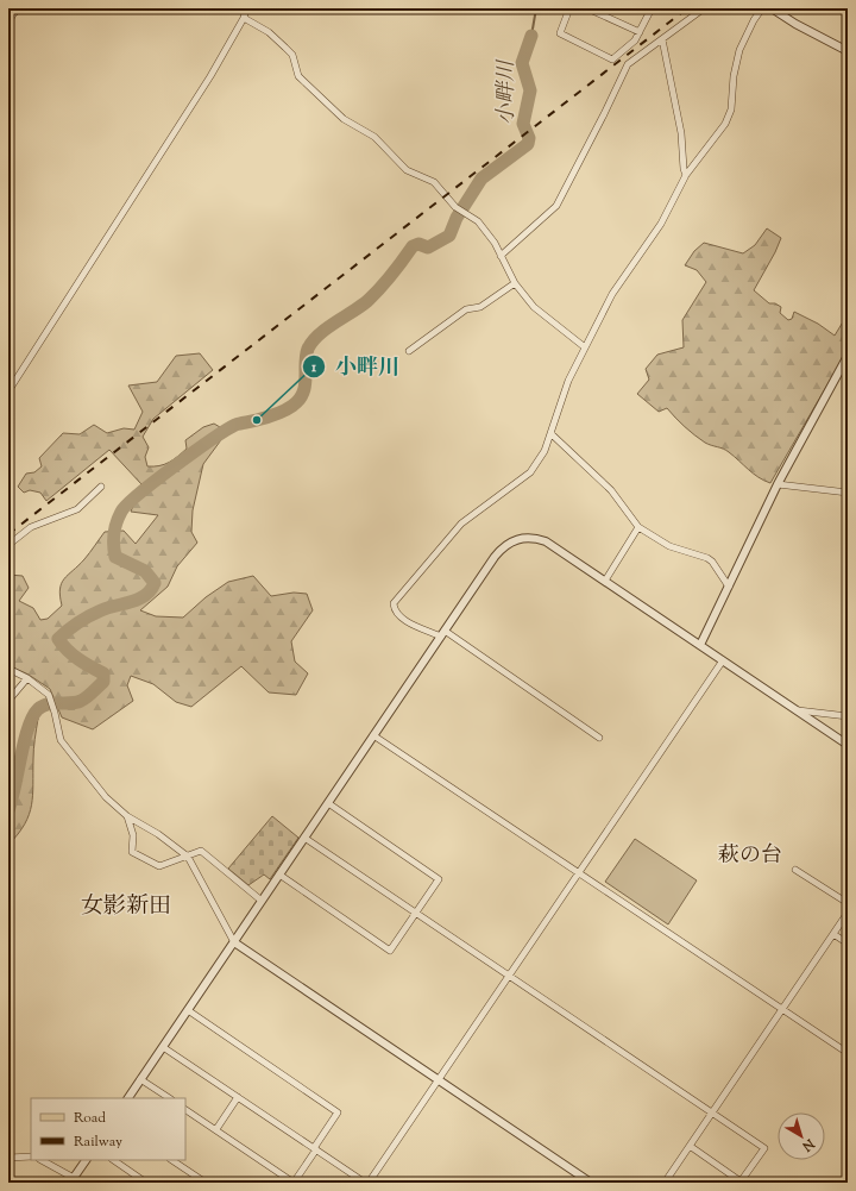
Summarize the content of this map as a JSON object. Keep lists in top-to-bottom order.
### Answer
{
  "districts": ["萩の台", "女影新田"],
  "water": ["小畔川"],
  "places": ["小畔川"],
  "legend": ["Road", "Railway"],
  "north": "bottom right"
}
